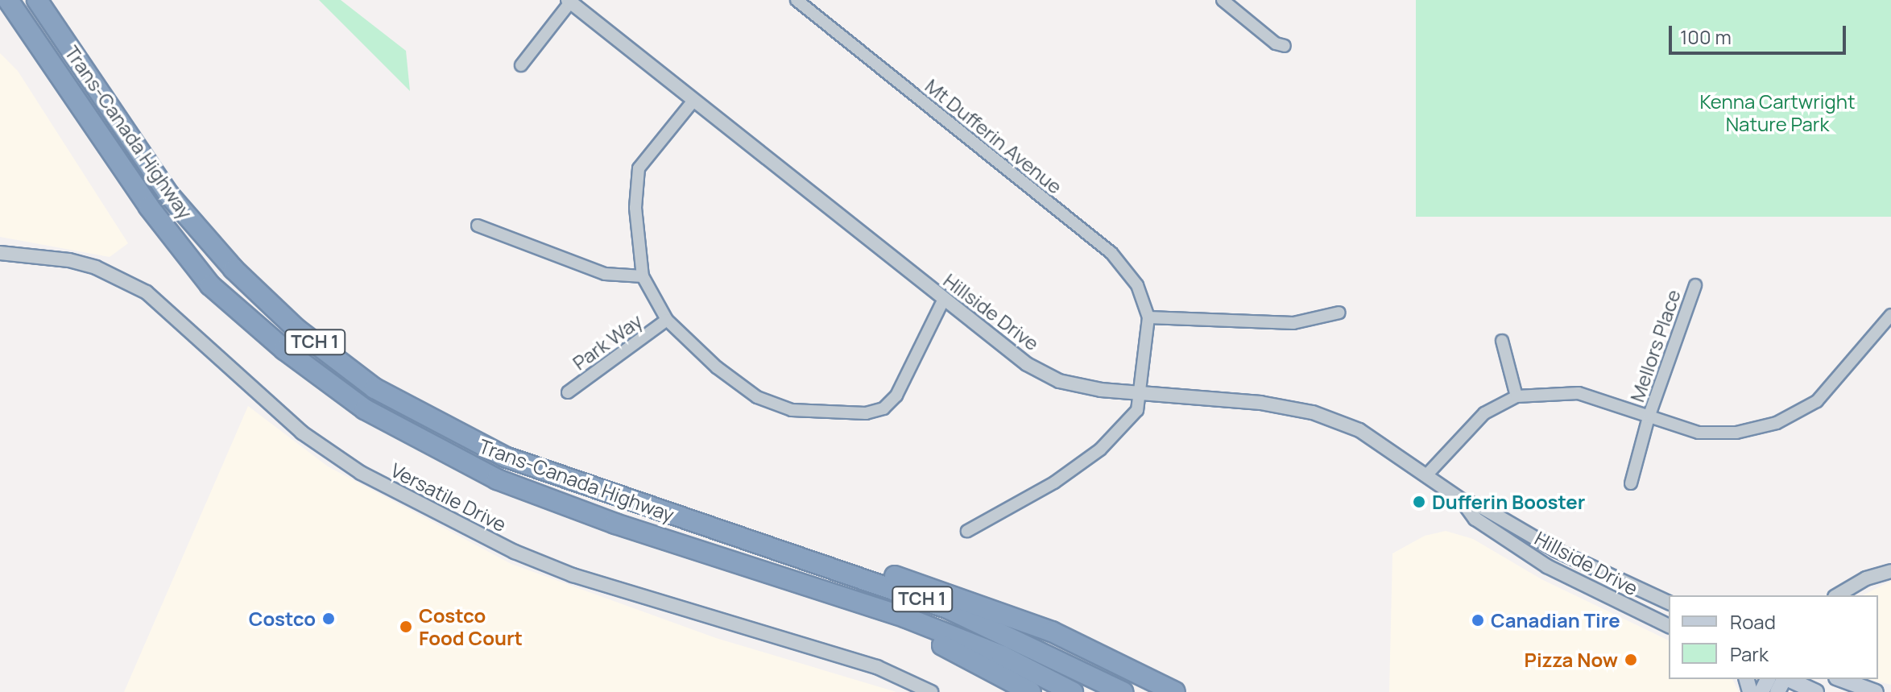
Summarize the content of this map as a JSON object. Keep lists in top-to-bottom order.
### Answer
{
  "streets": {
    "highway": ["Trans-Canada Highway", "TCH 1"],
    "street": [
      "Mt Dufferin Avenue",
      "Hillside Drive",
      "Park Way",
      "Mellors Place",
      "Versatile Drive"
    ]
  },
  "parks": ["Kenna Cartwright Nature Park"],
  "places": [
    "Dufferin Booster",
    "Costco",
    "Canadian Tire",
    "Costco Food Court",
    "Pizza Now"
  ],
  "legend": ["Road", "Park"],
  "scale_bar": "100 m"
}
